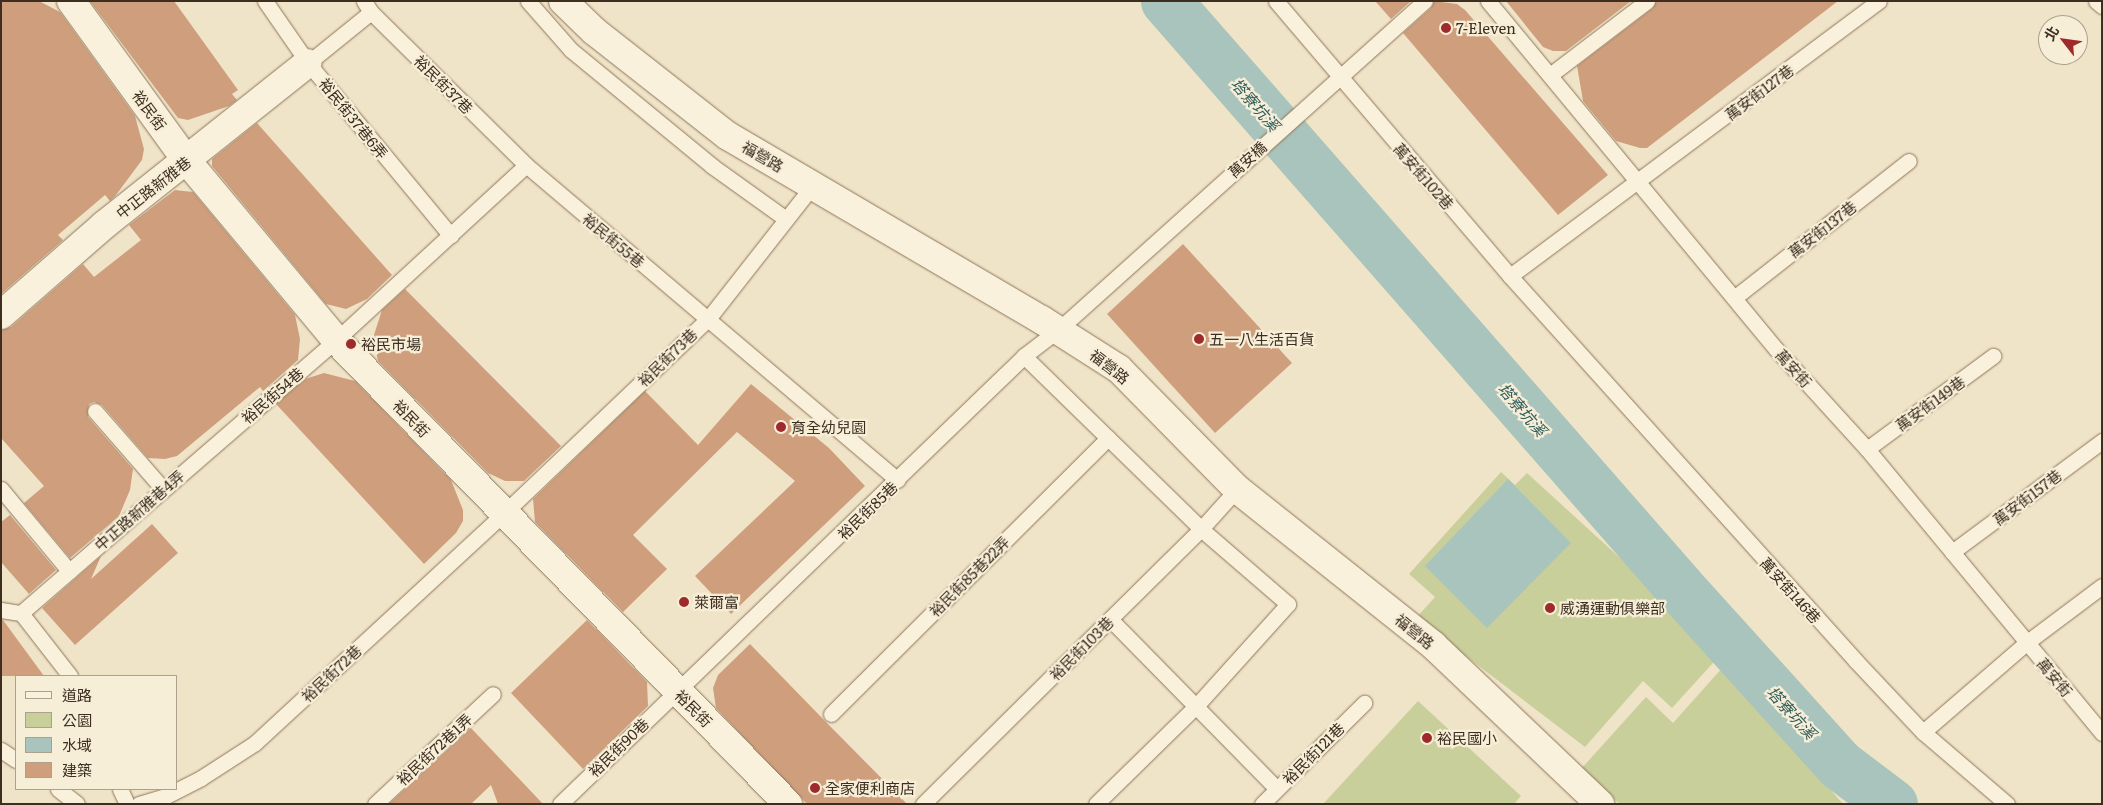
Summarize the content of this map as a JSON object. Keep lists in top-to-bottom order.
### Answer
{
  "streets": {
    "street": ["裕民街", "福營路", "中正路新雅巷"],
    "lane": [
      "裕民街37巷",
      "萬安街127巷",
      "裕民街37巷6弄",
      "萬安橋",
      "萬安街102巷",
      "萬安街137巷",
      "裕民街55巷",
      "裕民街73巷",
      "萬安街",
      "裕民街54巷",
      "萬安街149巷",
      "萬安街157巷",
      "中正路新雅巷4弄",
      "裕民街85巷",
      "裕民街85巷22弄",
      "萬安街146巷",
      "裕民街103巷",
      "裕民街72巷",
      "裕民街90巷",
      "裕民街72巷1弄",
      "裕民街121巷"
    ]
  },
  "crossings": [
    ["裕民街37巷", "裕民街37巷6弄"],
    ["裕民街37巷", "裕民街55巷"],
    ["萬安街127巷", "萬安街"],
    ["裕民街", "中正路新雅巷"],
    ["裕民街", "裕民街73巷"],
    ["裕民街", "裕民街54巷"],
    ["裕民街", "裕民街85巷"],
    ["裕民街", "裕民街72巷"],
    ["裕民街", "裕民街90巷"],
    ["裕民街37巷6弄", "中正路新雅巷"],
    ["福營路", "萬安橋"],
    ["福營路", "裕民街73巷"],
    ["福營路", "裕民街85巷"],
    ["福營路", "裕民街103巷"],
    ["萬安橋", "萬安街102巷"],
    ["萬安橋", "裕民街85巷"],
    ["萬安街102巷", "萬安街146巷"],
    ["萬安街137巷", "萬安街"],
    ["裕民街55巷", "裕民街73巷"],
    ["裕民街55巷", "裕民街85巷"],
    ["裕民街73巷", "裕民街72巷"],
    ["萬安街", "萬安街149巷"],
    ["萬安街", "萬安街157巷"],
    ["裕民街54巷", "中正路新雅巷4弄"],
    ["裕民街85巷", "裕民街90巷"]
  ],
  "water": ["塔寮坑溪"],
  "places": [
    "7-Eleven",
    "五一八生活百貨",
    "裕民市場",
    "育全幼兒園",
    "萊爾富",
    "威湧運動俱樂部",
    "裕民國小",
    "全家便利商店"
  ],
  "legend": [
    "道路",
    "公園",
    "水域",
    "建築"
  ],
  "north": "top left"
}
